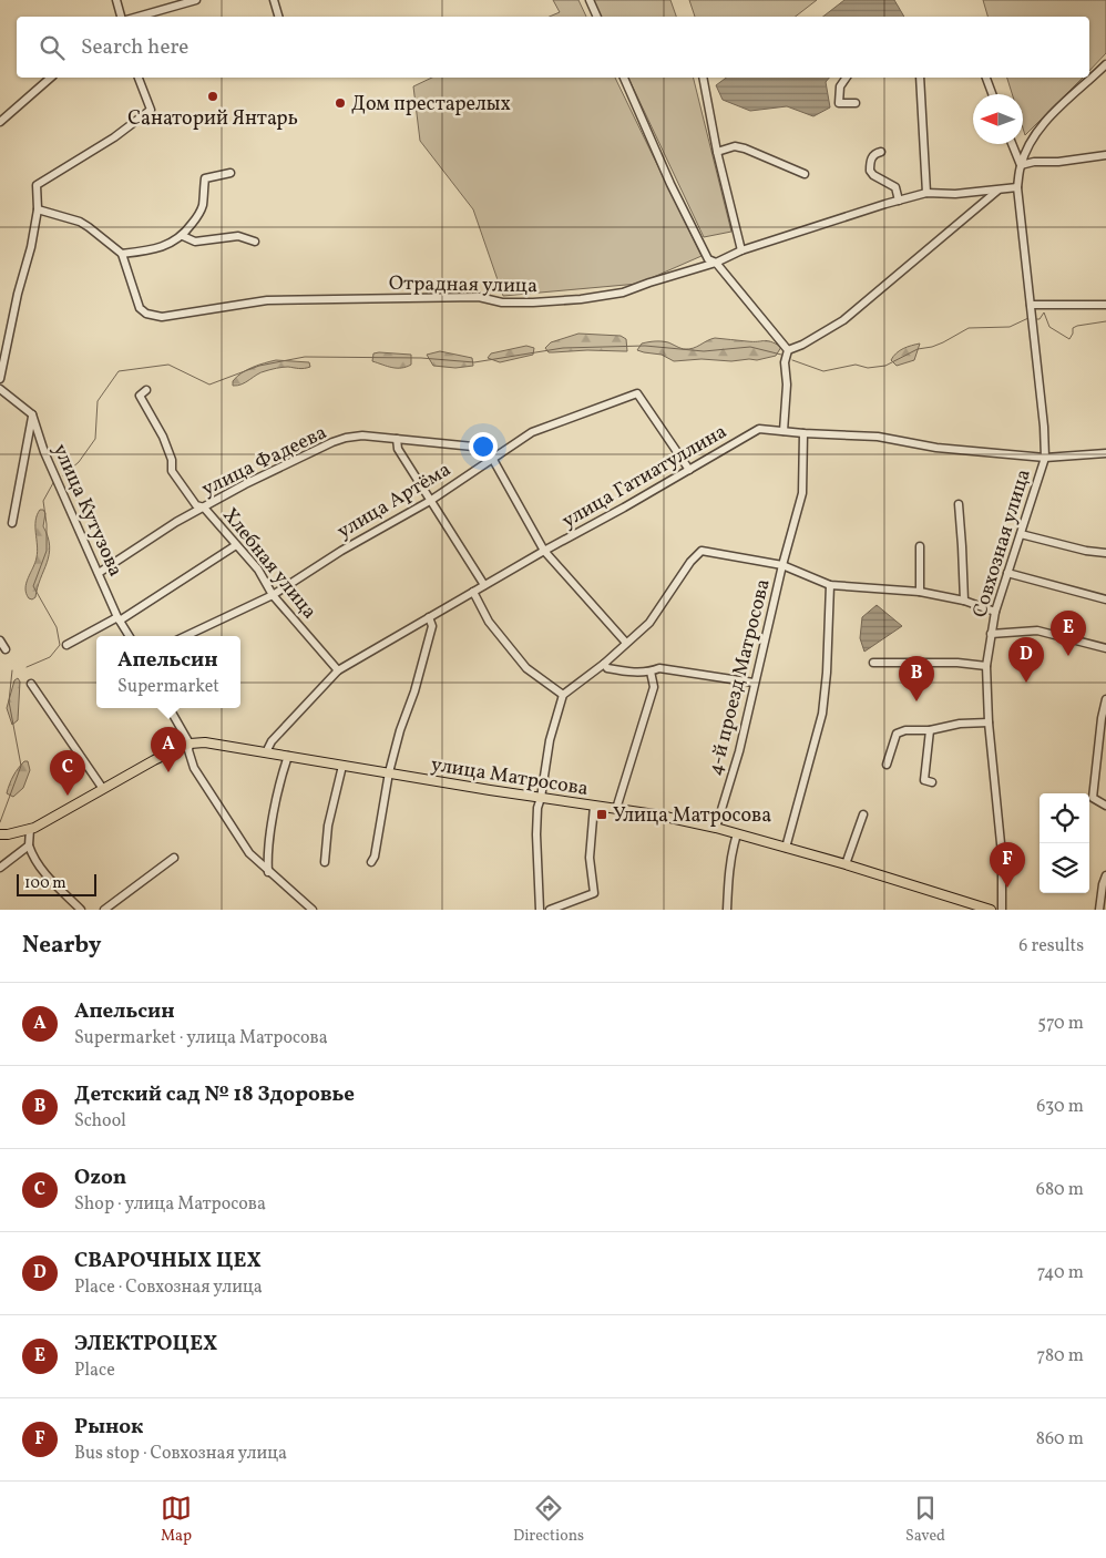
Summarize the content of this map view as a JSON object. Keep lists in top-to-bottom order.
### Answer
{
  "streets": {
    "main road": ["улица Матросова"],
    "street": [
      "Отрадная улица",
      "улица Фадеева",
      "улица Гатиатуллина",
      "улица Артёма",
      "улица Кутузова",
      "Совхозная улица",
      "Хлебная улица",
      "4-й проезд Матросова"
    ]
  },
  "crossings": [
    ["Отрадная улица", "Совхозная улица"],
    ["улица Фадеева", "улица Артёма"],
    ["улица Фадеева", "улица Кутузова"],
    ["улица Фадеева", "Хлебная улица"],
    ["улица Гатиатуллина", "улица Артёма"],
    ["улица Гатиатуллина", "Совхозная улица"],
    ["улица Гатиатуллина", "Хлебная улица"],
    ["улица Гатиатуллина", "4-й проезд Матросова"],
    ["улица Гатиатуллина", "улица Матросова"],
    ["улица Артёма", "Хлебная улица"],
    ["Совхозная улица", "4-й проезд Матросова"],
    ["4-й проезд Матросова", "улица Матросова"]
  ],
  "places": {
    "other": ["Санаторий Янтарь", "Дом престарелых"],
    "transit": ["Улица Матросова"]
  },
  "scale_bar": "100 m",
  "north": "left",
  "page": {
    "search": "Search here",
    "pins": [
      "E",
      "D",
      "B",
      "A",
      "C",
      "F"
    ],
    "popup": ["Апельсин", "Supermarket"],
    "scale": "100 m",
    "heading": ["Nearby", "6 results"],
    "list": [
      {
        "mark": "A",
        "name": "Апельсин",
        "note": "Supermarket · улица Матросова",
        "value": "570 m"
      },
      {
        "mark": "B",
        "name": "Детский сад № 18 Здоровье",
        "note": "School",
        "value": "630 m"
      },
      {
        "mark": "C",
        "name": "Ozon",
        "note": "Shop · улица Матросова",
        "value": "680 m"
      },
      {
        "mark": "D",
        "name": "СВАРОЧНЫХ ЦЕХ",
        "note": "Place · Совхозная улица",
        "value": "740 m"
      },
      {
        "mark": "E",
        "name": "ЭЛЕКТРОЦЕХ",
        "note": "Place",
        "value": "780 m"
      },
      {
        "mark": "F",
        "name": "Рынок",
        "note": "Bus stop · Совхозная улица",
        "value": "860 m"
      }
    ],
    "nav": ["Map", "Directions", "Saved"]
  }
}
